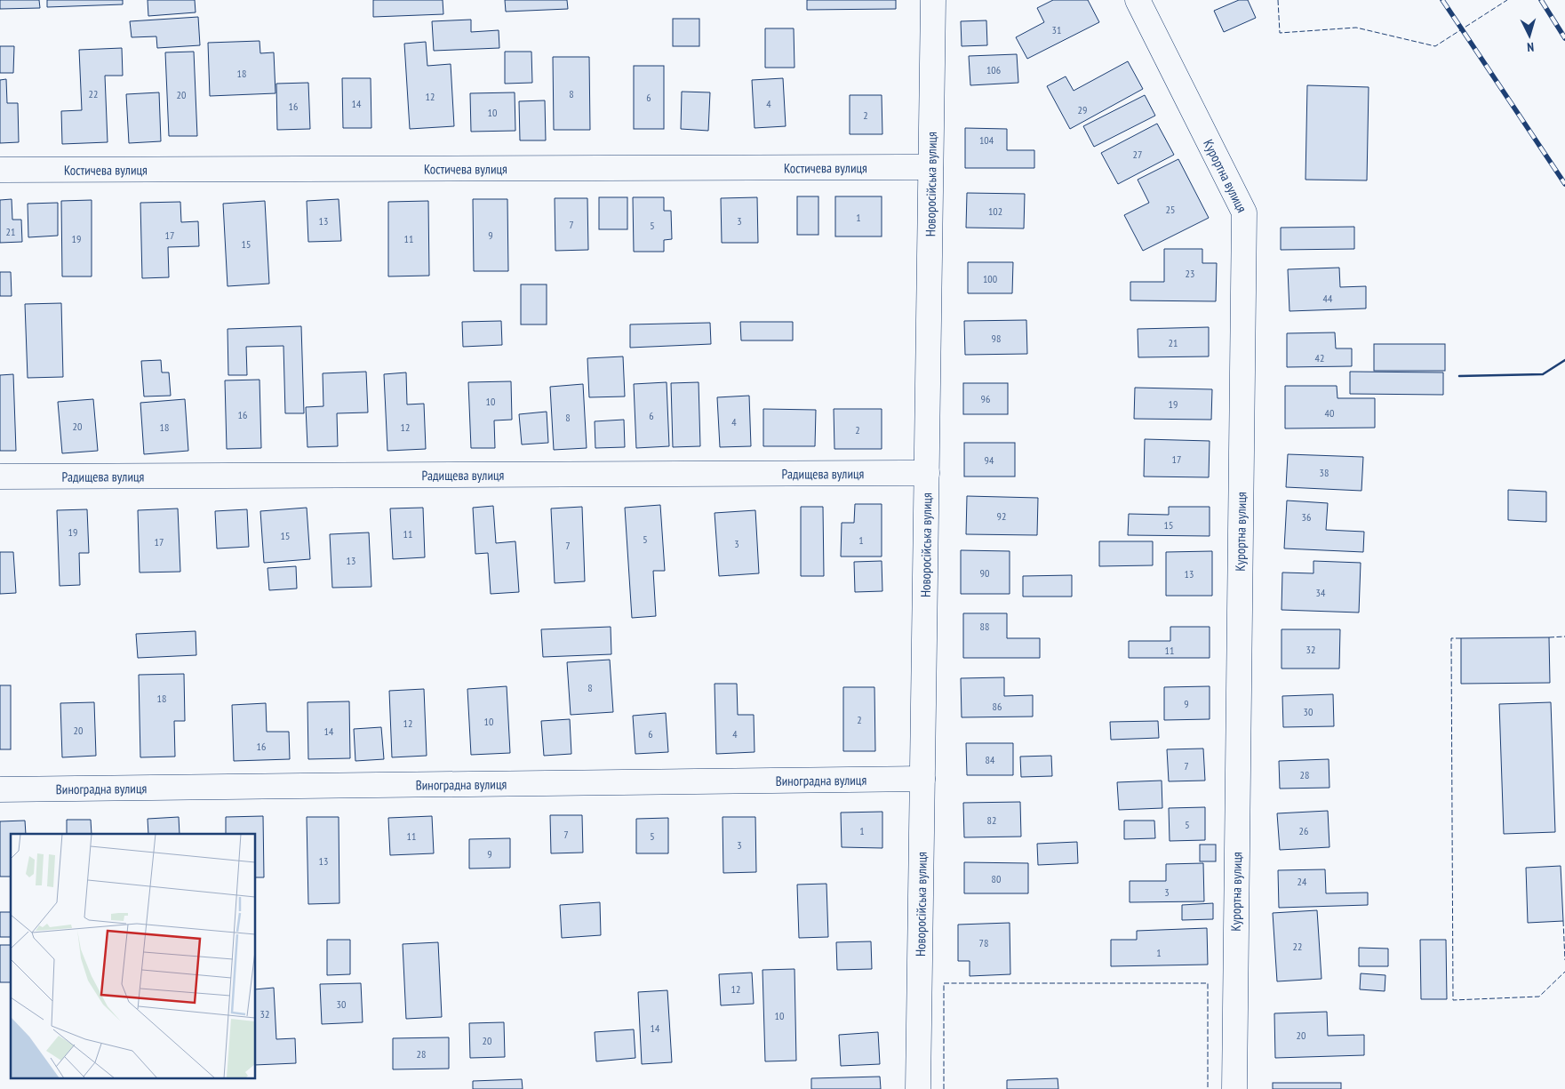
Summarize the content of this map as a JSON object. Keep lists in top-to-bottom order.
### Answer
{
  "streets": {
    "street": [
      "Костичева вулиця",
      "Курортна вулиця",
      "Новоросійська вулиця",
      "Радищева вулиця",
      "Виноградна вулиця"
    ]
  },
  "crossings": [
    ["Костичева вулиця", "Новоросійська вулиця"],
    ["Новоросійська вулиця", "Радищева вулиця"],
    ["Новоросійська вулиця", "Виноградна вулиця"]
  ],
  "house_numbers": [
    "31",
    "106",
    "18",
    "22",
    "8",
    "20",
    "12",
    "6",
    "14",
    "4",
    "16",
    "29",
    "10",
    "2",
    "104",
    "27",
    "25",
    "102",
    "1",
    "13",
    "3",
    "7",
    "5",
    "21",
    "17",
    "9",
    "19",
    "11",
    "15",
    "23",
    "100",
    "44",
    "98",
    "21",
    "42",
    "96",
    "10",
    "19",
    "40",
    "16",
    "6",
    "8",
    "4",
    "20",
    "18",
    "12",
    "2",
    "17",
    "94",
    "38",
    "92",
    "36",
    "15",
    "19",
    "11",
    "15",
    "5",
    "1",
    "17",
    "3",
    "7",
    "13",
    "90",
    "13",
    "34",
    "88",
    "32",
    "11",
    "8",
    "18",
    "9",
    "86",
    "30",
    "2",
    "10",
    "12",
    "20",
    "14",
    "6",
    "4",
    "16",
    "84",
    "7",
    "28",
    "82",
    "5",
    "1",
    "26",
    "7",
    "11",
    "5",
    "3",
    "9",
    "13",
    "80",
    "24",
    "3",
    "78",
    "22",
    "1",
    "12",
    "30",
    "32",
    "10",
    "14",
    "20",
    "20",
    "28"
  ],
  "north": "bottom"
}
